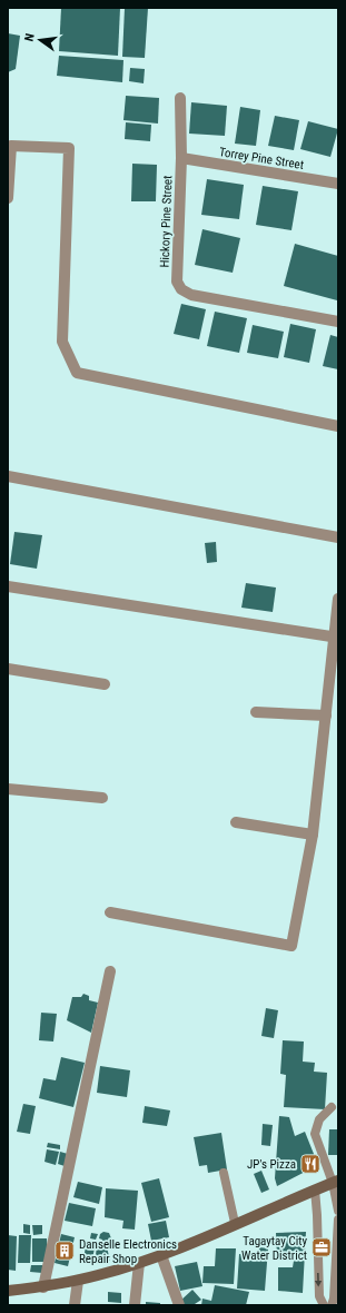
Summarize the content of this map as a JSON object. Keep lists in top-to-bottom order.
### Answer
{
  "streets": {
    "street": ["Torrey Pine Street", "Hickory Pine Street"]
  },
  "crossings": [
    ["Torrey Pine Street", "Hickory Pine Street"]
  ],
  "places": {
    "restaurant": ["JP's Pizza"],
    "office": ["Tagaytay City Water District"],
    "building": ["Danselle Electronics Repair Shop"]
  },
  "north": "left"
}
